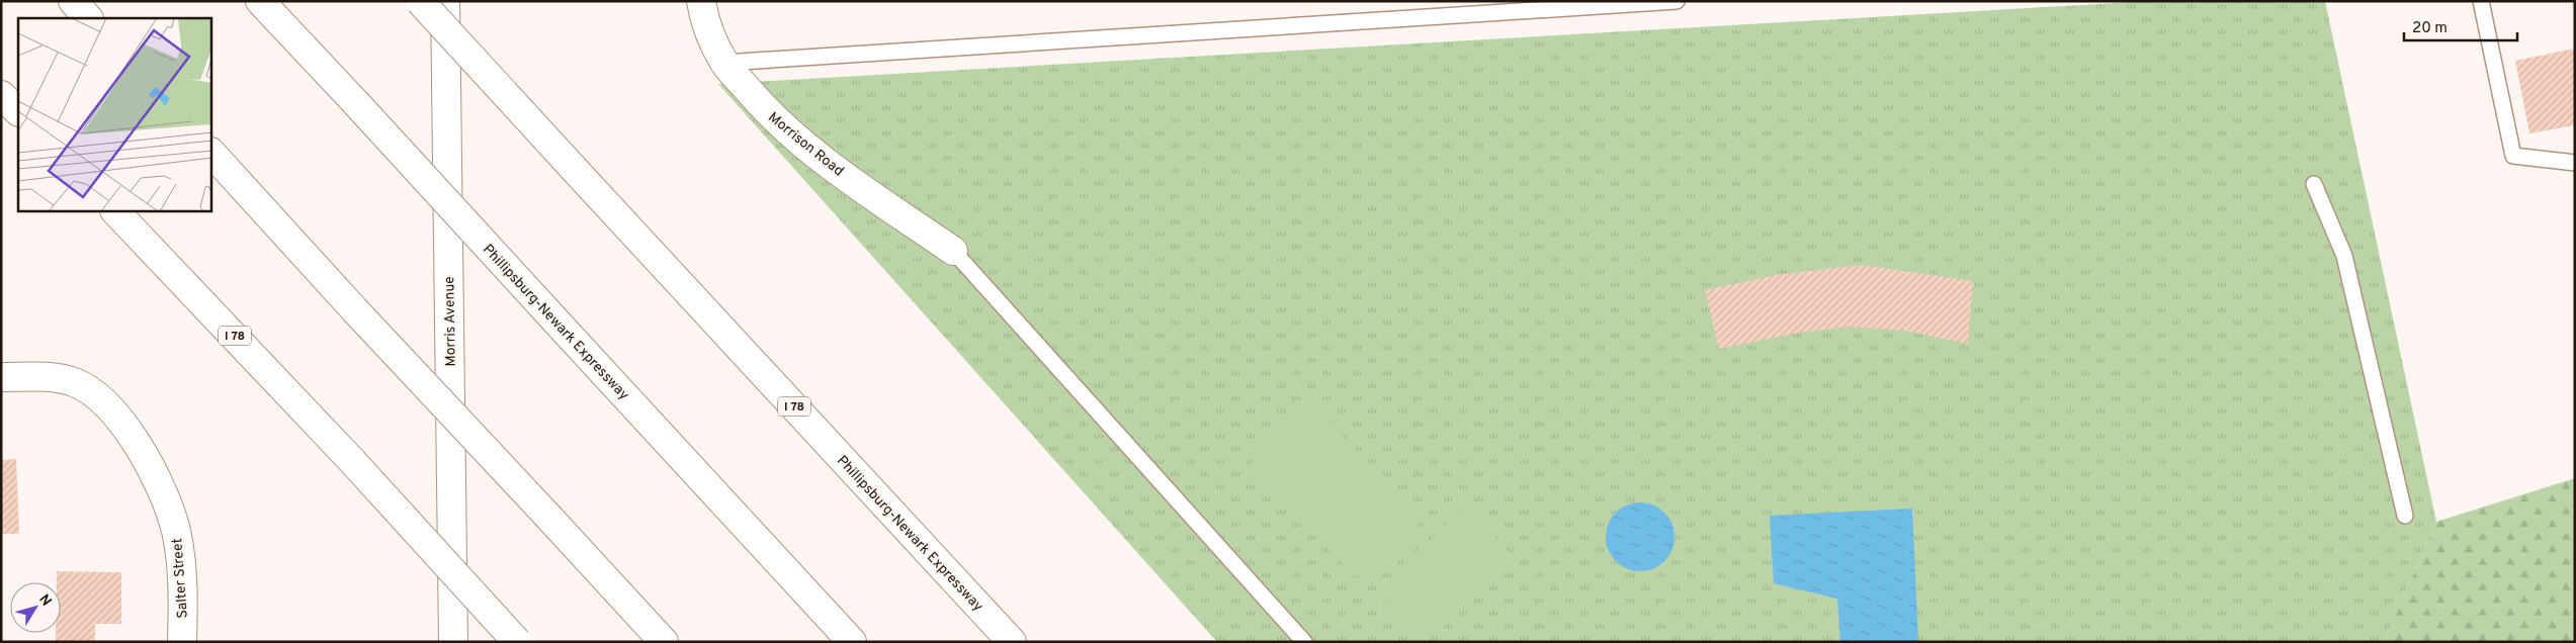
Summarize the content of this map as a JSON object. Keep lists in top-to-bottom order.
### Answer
{
  "streets": {
    "main road": [
      "Morrison Road",
      "Morris Avenue",
      "Phillipsburg-Newark Expressway",
      "I 78",
      "Salter Street"
    ]
  },
  "scale_bar": "20 m",
  "north": "top right"
}
